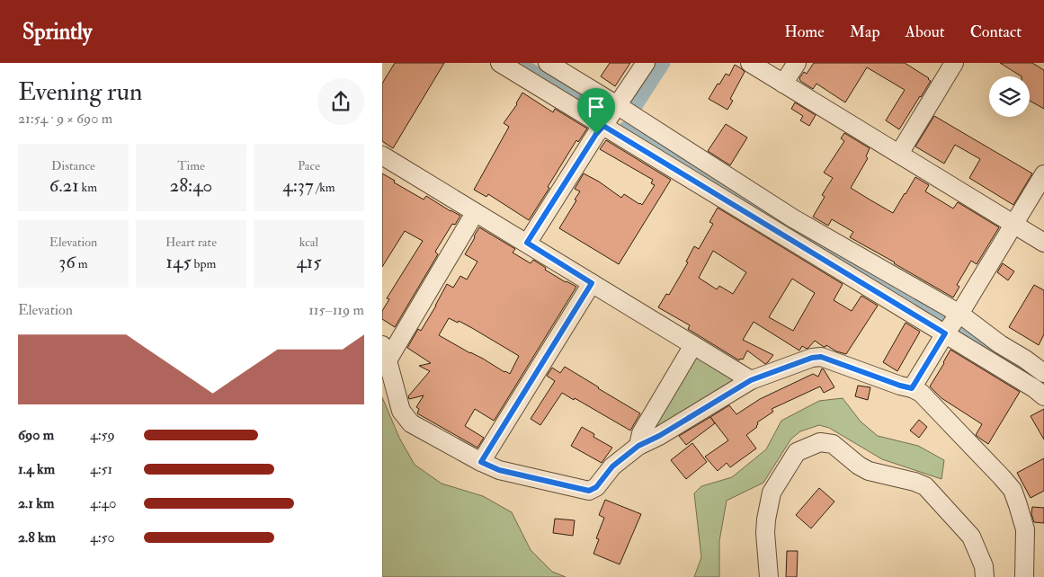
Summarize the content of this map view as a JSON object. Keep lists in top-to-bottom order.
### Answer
{
  "page": {
    "header": "Sprintly",
    "nav": [
      "Home",
      "Map",
      "About",
      "Contact"
    ],
    "heading": ["Evening run", "21:54 · 9 × 690 m"],
    "stats": [
      ["Distance", "6.21 km"],
      ["Time", "28:40"],
      ["Pace", "4:37 /km"],
      ["Elevation", "36 m"],
      ["Heart rate", "145 bpm"],
      ["kcal", "415"]
    ],
    "chart": ["Elevation", "115–119 m"],
    "list": [
      {
        "name": "690 m",
        "note": "4:59"
      },
      {
        "name": "1.4 km",
        "note": "4:51"
      },
      {
        "name": "2.1 km",
        "note": "4:40"
      },
      {
        "name": "2.8 km",
        "note": "4:50"
      }
    ]
  }
}
